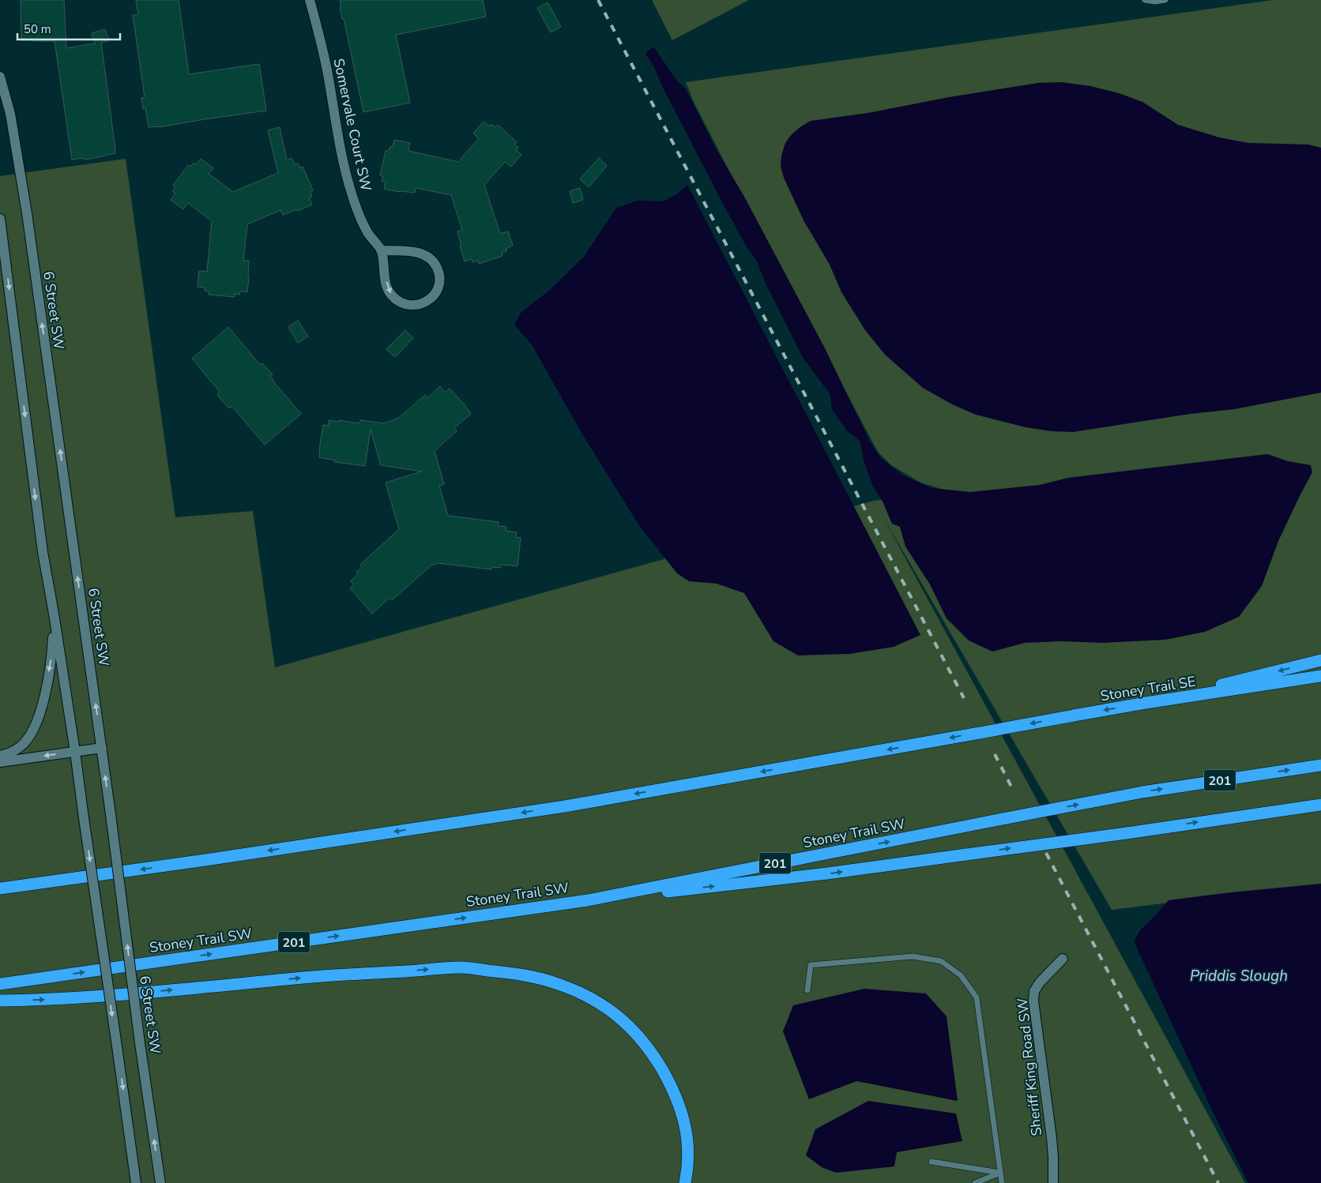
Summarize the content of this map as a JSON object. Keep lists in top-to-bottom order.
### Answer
{
  "streets": {
    "highway": ["Stoney Trail SE", "201", "Stoney Trail SW"],
    "main road": ["Somervale Court SW", "6 Street SW", "Sheriff King Road SW"]
  },
  "one_way": ["Stoney Trail SE"],
  "water": ["Priddis Slough"],
  "scale_bar": "50 m"
}
